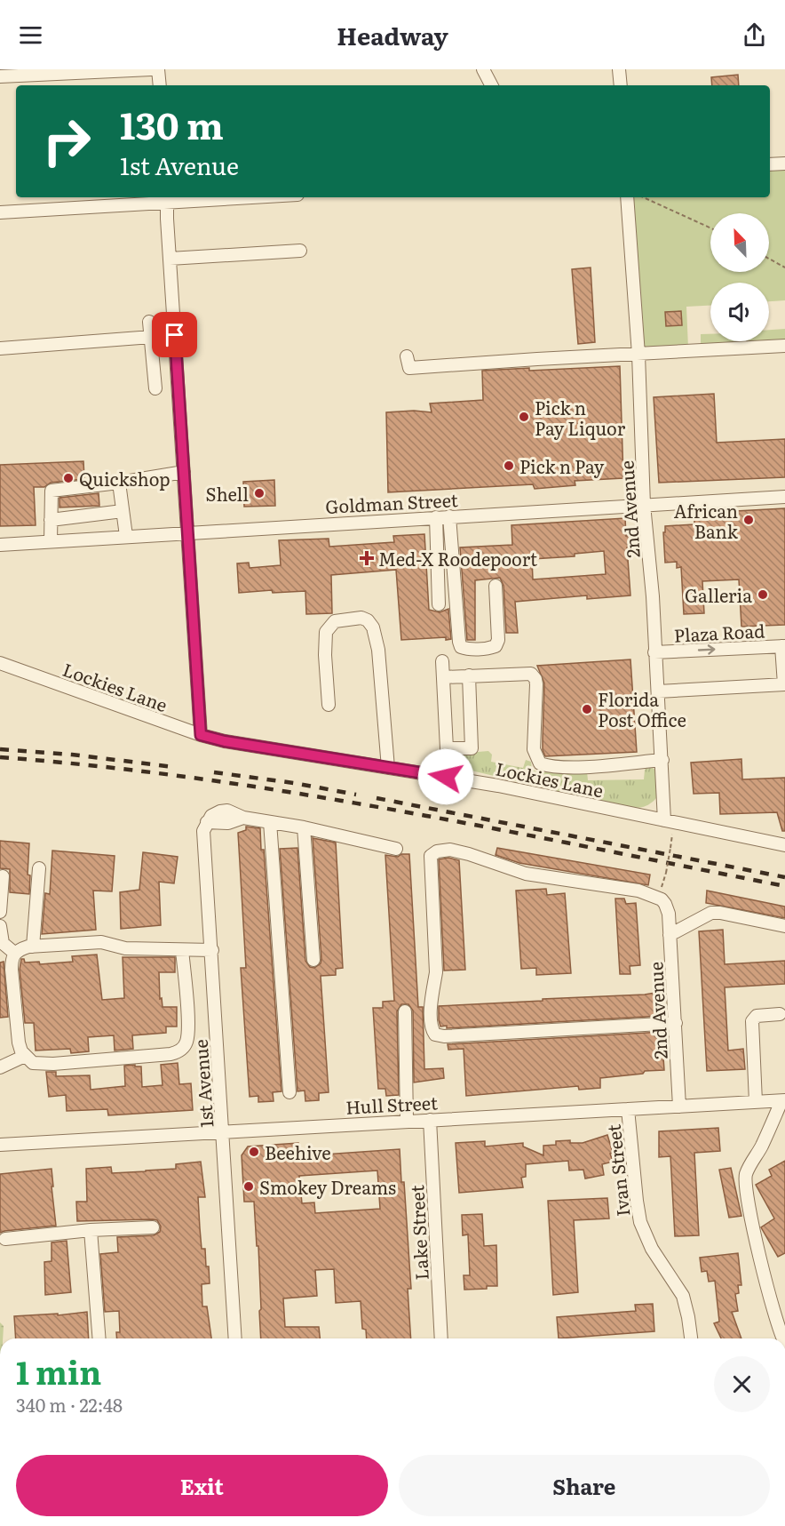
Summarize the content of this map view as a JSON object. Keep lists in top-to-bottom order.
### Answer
{
  "streets": {
    "street": [
      "Goldman Street",
      "2nd Avenue",
      "Plaza Road",
      "Lockies Lane",
      "1st Avenue",
      "Hull Street",
      "Ivan Street",
      "Lake Street"
    ]
  },
  "crossings": [
    ["Goldman Street", "2nd Avenue"],
    ["2nd Avenue", "Plaza Road"],
    ["2nd Avenue", "Lockies Lane"],
    ["2nd Avenue", "Hull Street"],
    ["1st Avenue", "Hull Street"],
    ["Hull Street", "Ivan Street"],
    ["Hull Street", "Lake Street"]
  ],
  "places": {
    "other": [
      "Pick n Pay Liquor",
      "Pick n Pay",
      "Quickshop",
      "Shell",
      "African Bank",
      "Galleria",
      "Florida Post Office",
      "Beehive",
      "Smokey Dreams"
    ],
    "health": ["Med-X Roodepoort"]
  },
  "north": "top left",
  "page": {
    "header": "Headway",
    "turn": ["130 m", "1st Avenue"],
    "heading": ["1 min", "340 m · 22:48"],
    "buttons": ["Exit", "Share"]
  }
}
